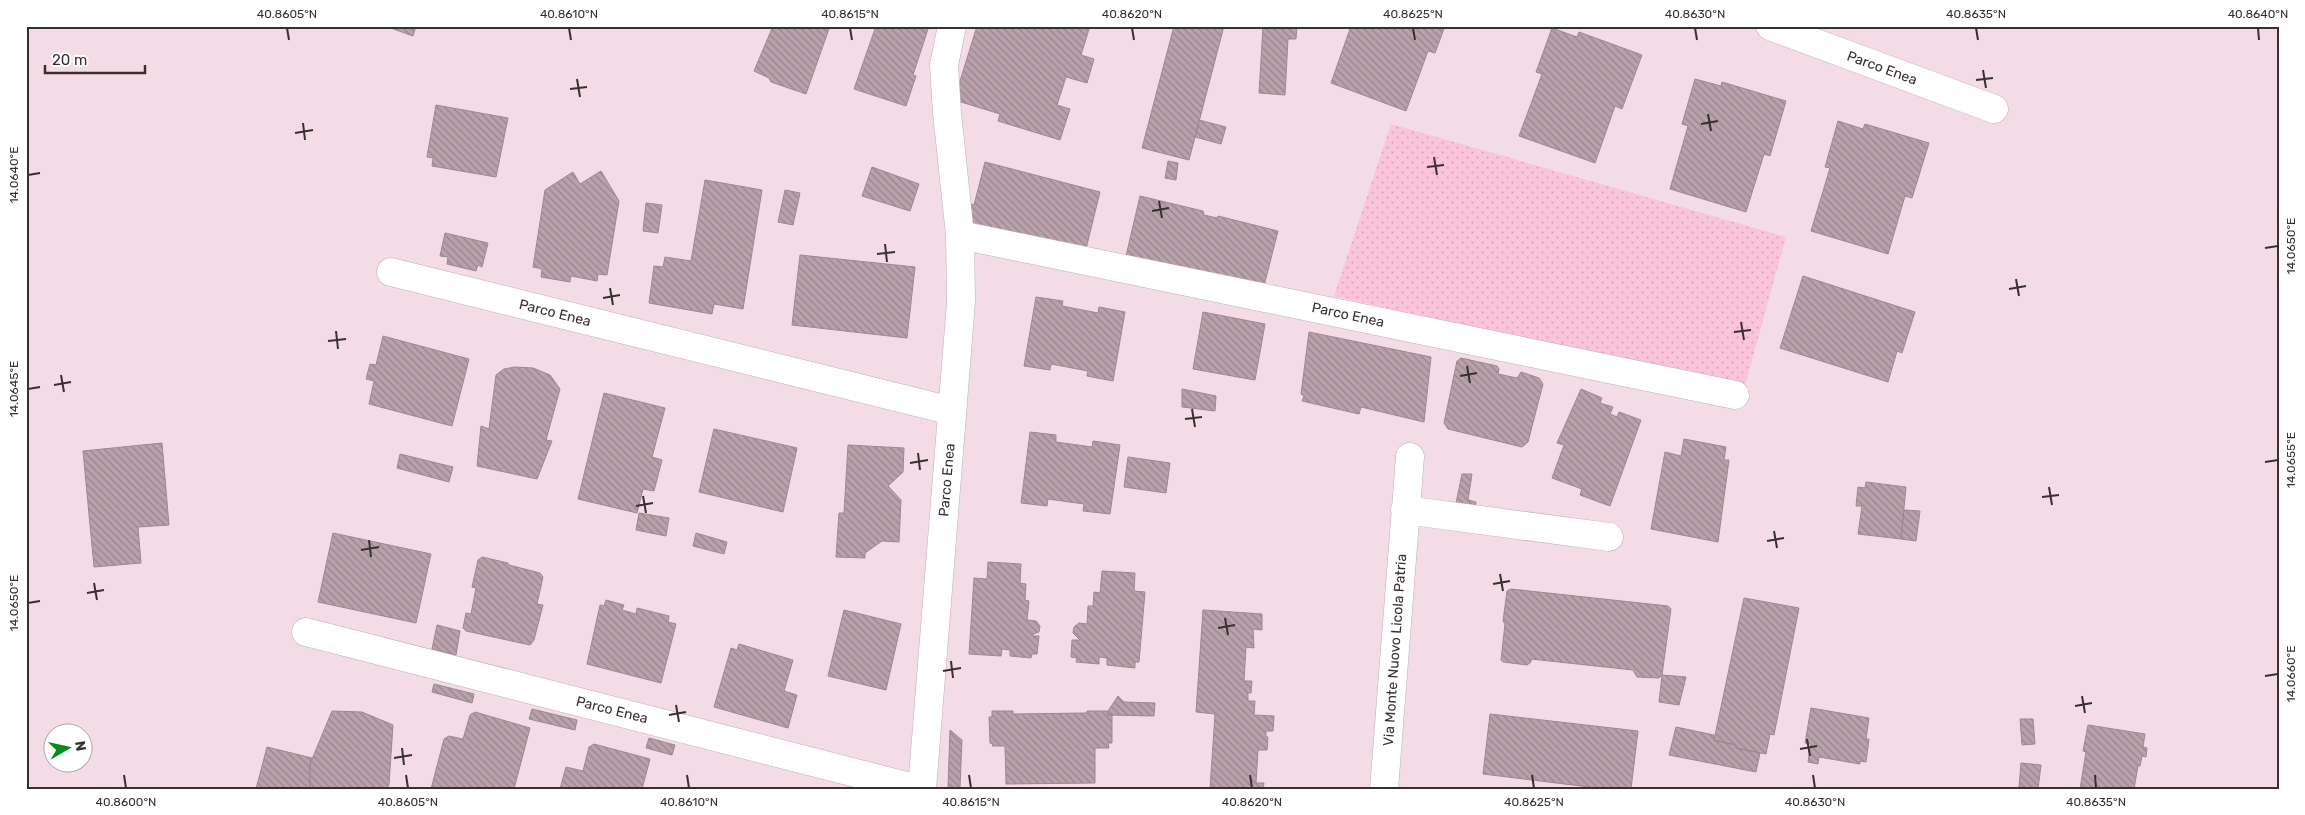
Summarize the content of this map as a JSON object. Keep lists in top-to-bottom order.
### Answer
{
  "streets": {
    "street": ["Parco Enea", "Via Monte Nuovo Licola Patria"]
  },
  "scale_bar": "20 m",
  "north": "right",
  "coordinates": [
    "40.8605°N",
    "40.8610°N",
    "40.8615°N",
    "40.8620°N",
    "40.8625°N",
    "40.8630°N",
    "40.8635°N",
    "40.8640°N",
    "14.0640°E",
    "14.0650°E",
    "14.0645°E",
    "14.0655°E",
    "14.0660°E",
    "40.8600°N"
  ]
}
